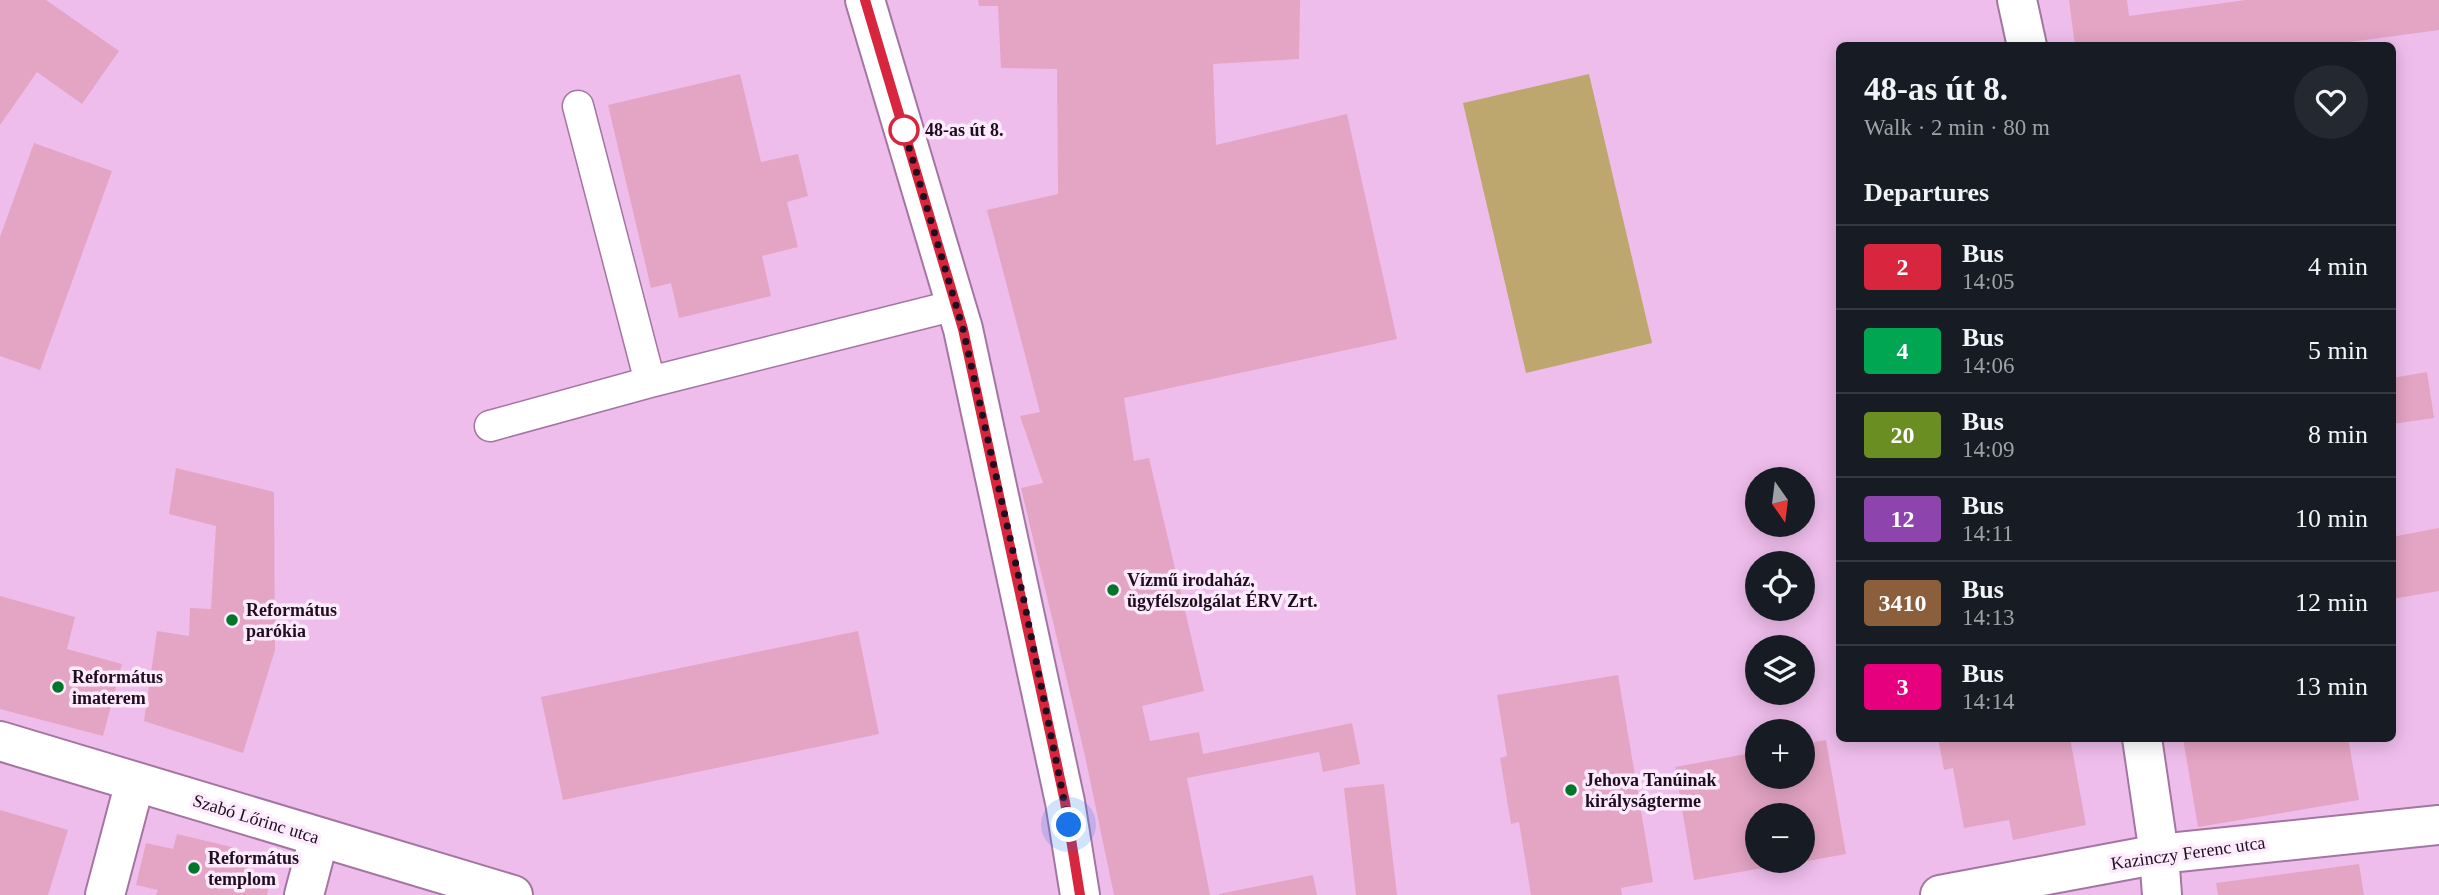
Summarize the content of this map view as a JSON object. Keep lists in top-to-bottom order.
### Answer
{
  "streets": {
    "main road": ["Szabó Lőrinc utca", "Kazinczy Ferenc utca"]
  },
  "places": [
    "48-as út 8.",
    "Vízmű irodaház, ügyfélszolgálat ÉRV Zrt.",
    "Református parókia",
    "Református imaterem",
    "Jehova Tanúinak királyságterme",
    "Református templom"
  ],
  "lines": ["bus line 2"],
  "north": "bottom",
  "page": {
    "heading": [
      ["48-as út 8.", "Walk · 2 min · 80 m"],
      "Departures"
    ],
    "list": [
      {
        "mark": "2",
        "name": "Bus",
        "note": "14:05",
        "value": "4 min"
      },
      {
        "mark": "4",
        "name": "Bus",
        "note": "14:06",
        "value": "5 min"
      },
      {
        "mark": "20",
        "name": "Bus",
        "note": "14:09",
        "value": "8 min"
      },
      {
        "mark": "12",
        "name": "Bus",
        "note": "14:11",
        "value": "10 min"
      },
      {
        "mark": "3410",
        "name": "Bus",
        "note": "14:13",
        "value": "12 min"
      },
      {
        "mark": "3",
        "name": "Bus",
        "note": "14:14",
        "value": "13 min"
      }
    ],
    "map_buttons": ["+", "−"]
  }
}
